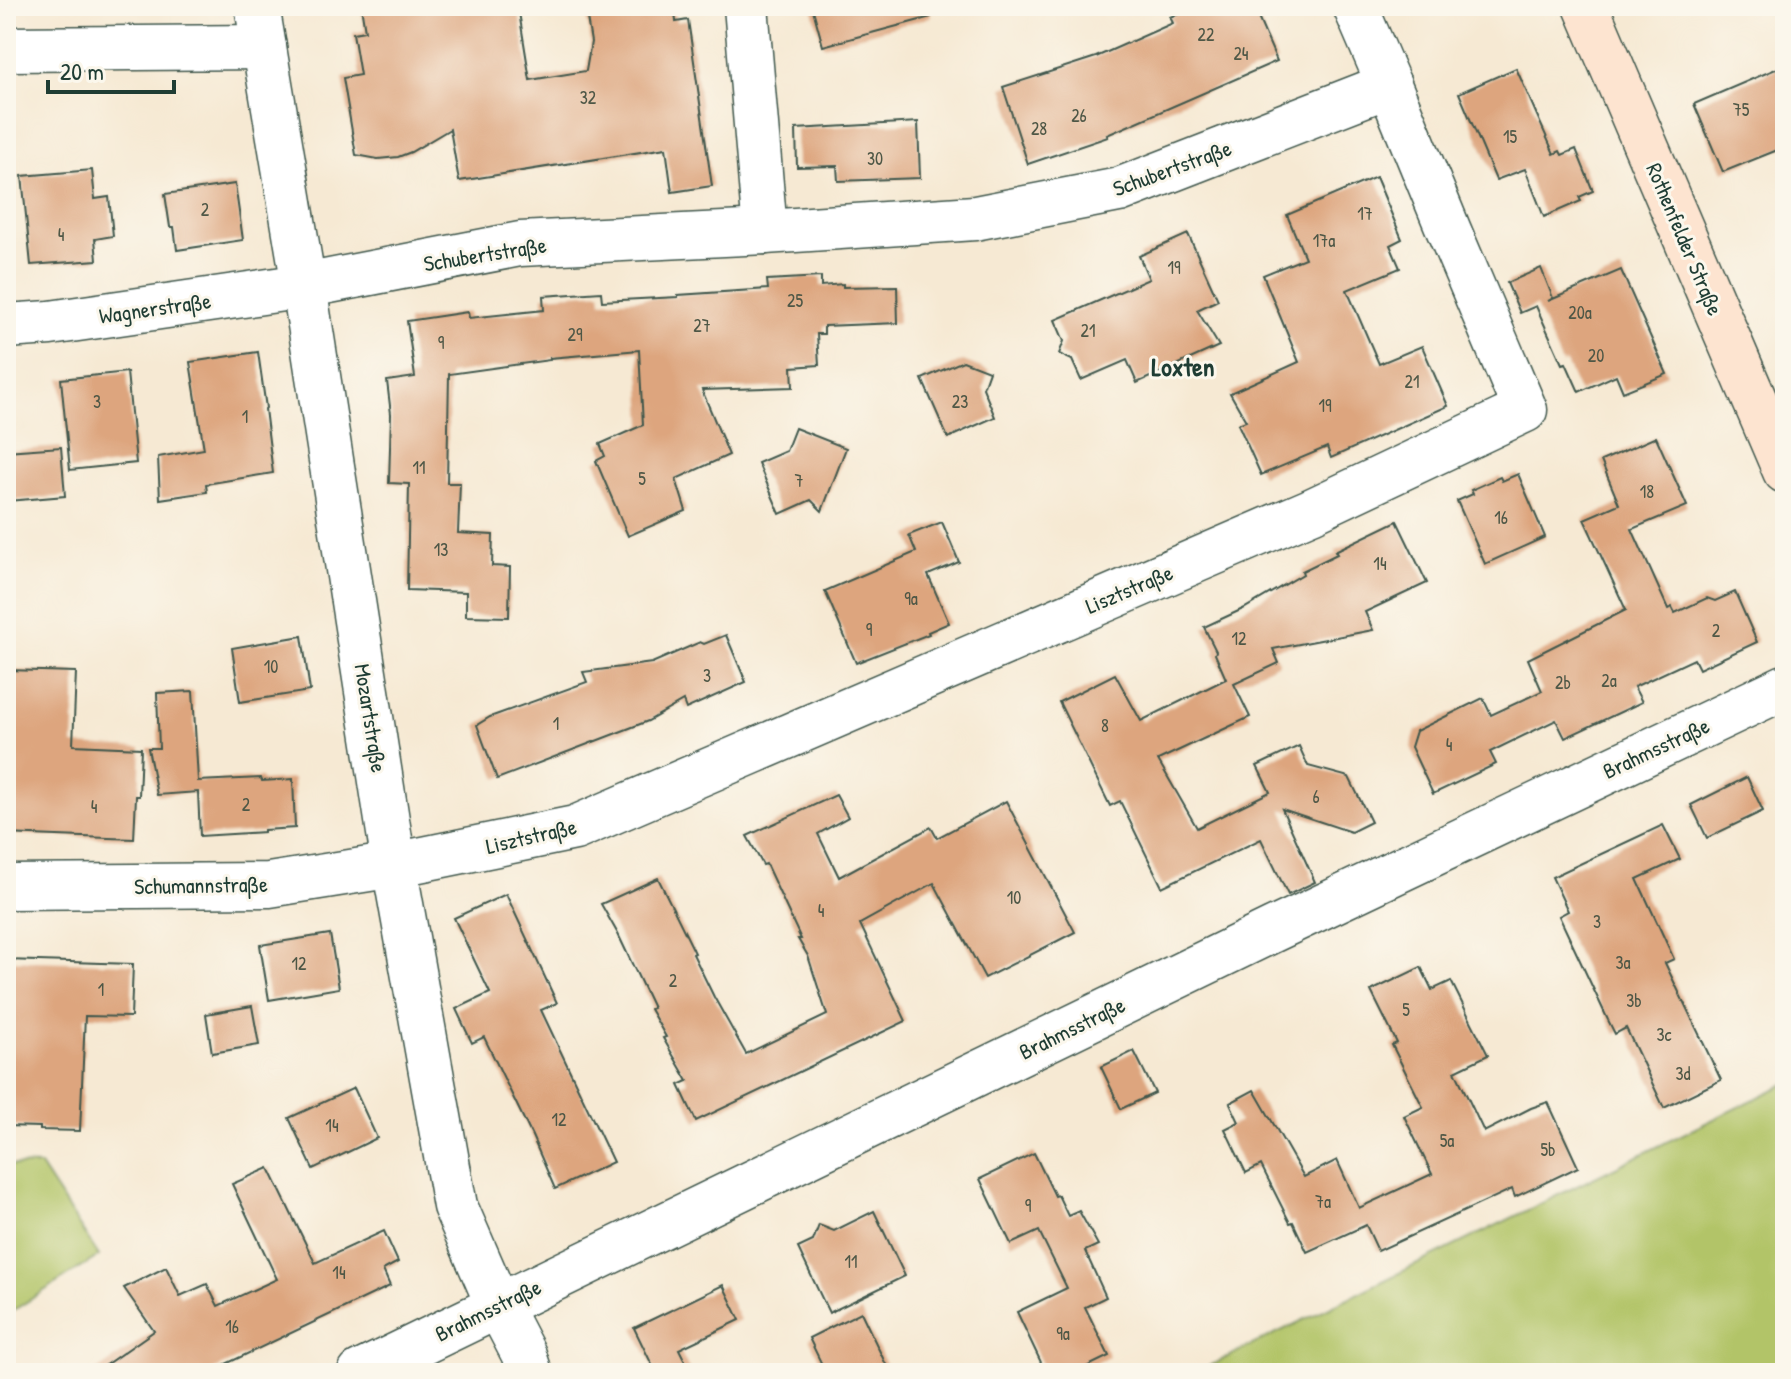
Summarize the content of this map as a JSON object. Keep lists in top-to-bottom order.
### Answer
{
  "streets": {
    "street": [
      "Schubertstraße",
      "Rothenfelder Straße",
      "Wagnerstraße",
      "Lisztstraße",
      "Mozartstraße",
      "Brahmsstraße",
      "Schumannstraße"
    ]
  },
  "crossings": [
    ["Schubertstraße", "Wagnerstraße"],
    ["Schubertstraße", "Lisztstraße"],
    ["Schubertstraße", "Mozartstraße"],
    ["Wagnerstraße", "Mozartstraße"],
    ["Lisztstraße", "Mozartstraße"],
    ["Lisztstraße", "Schumannstraße"],
    ["Mozartstraße", "Brahmsstraße"],
    ["Mozartstraße", "Schumannstraße"]
  ],
  "districts": ["Loxten"],
  "house_numbers": [
    "22",
    "24",
    "32",
    "75",
    "26",
    "28",
    "15",
    "30",
    "2",
    "17",
    "4",
    "17a",
    "19",
    "25",
    "20a",
    "27",
    "21",
    "29",
    "9",
    "20",
    "21",
    "3",
    "23",
    "19",
    "1",
    "11",
    "5",
    "7",
    "18",
    "16",
    "13",
    "14",
    "9a",
    "9",
    "2",
    "12",
    "10",
    "3",
    "2a",
    "2b",
    "1",
    "8",
    "4",
    "6",
    "2",
    "4",
    "10",
    "4",
    "3",
    "3a",
    "12",
    "2",
    "1",
    "3b",
    "5",
    "3c",
    "3d",
    "12",
    "14",
    "5a",
    "5b",
    "7a",
    "9",
    "11",
    "14",
    "16",
    "9a"
  ],
  "scale_bar": "20 m"
}
